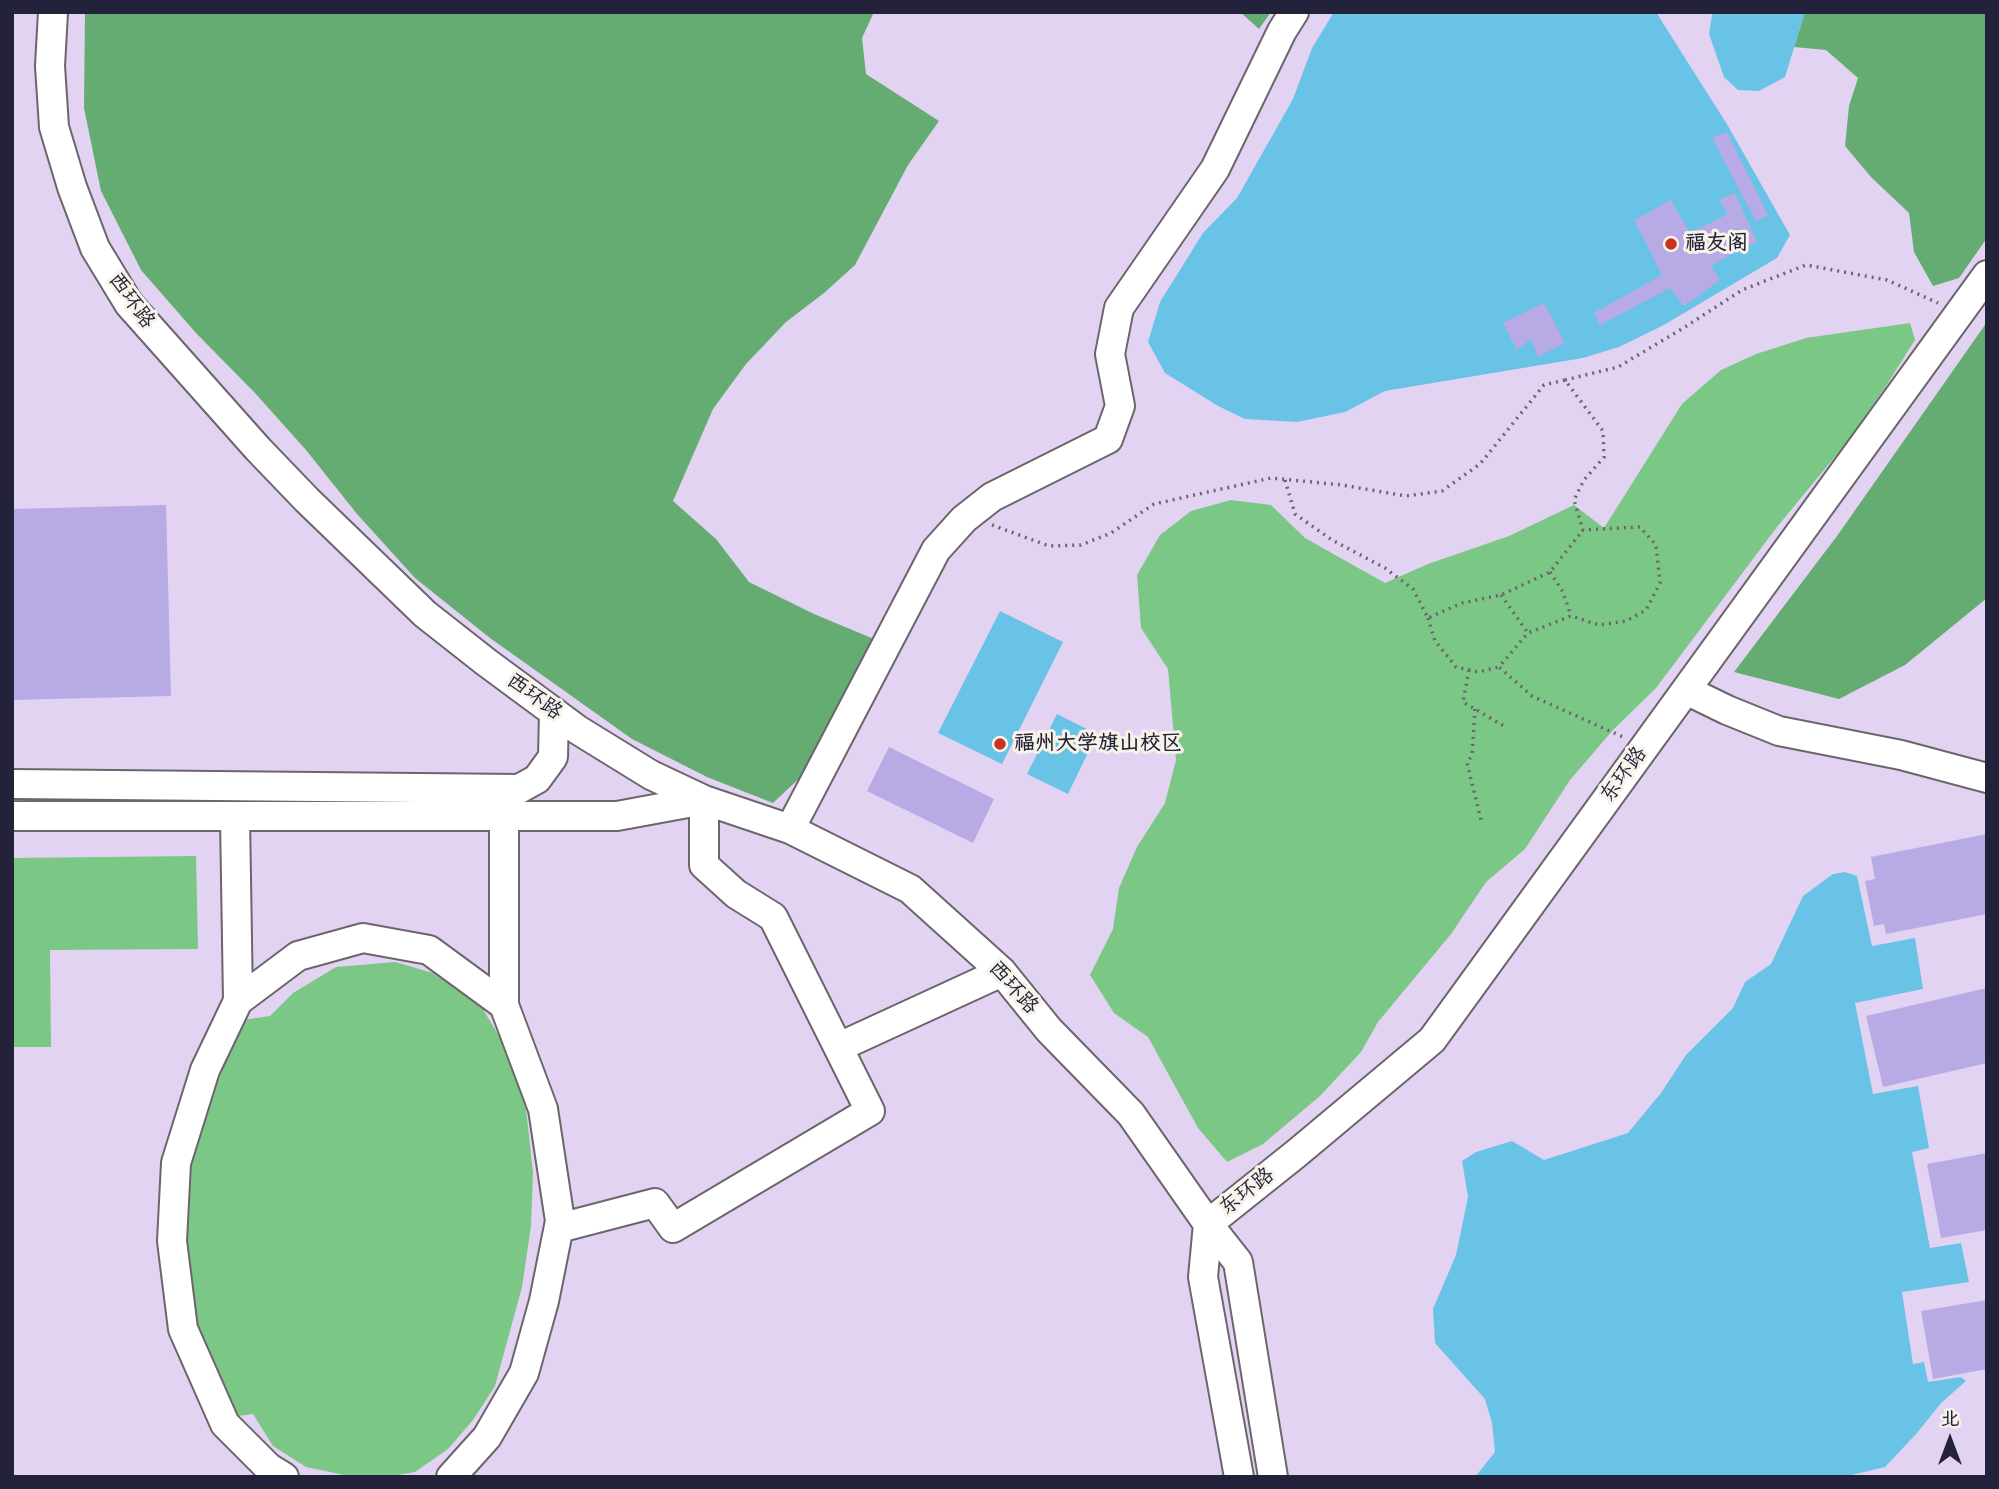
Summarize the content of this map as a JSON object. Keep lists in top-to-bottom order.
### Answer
{
  "streets": {
    "street": ["西环路", "东环路"]
  },
  "crossings": [
    ["西环路", "东环路"]
  ],
  "places": ["福友阁", "福州大学旗山校区"],
  "north": "top"
}
